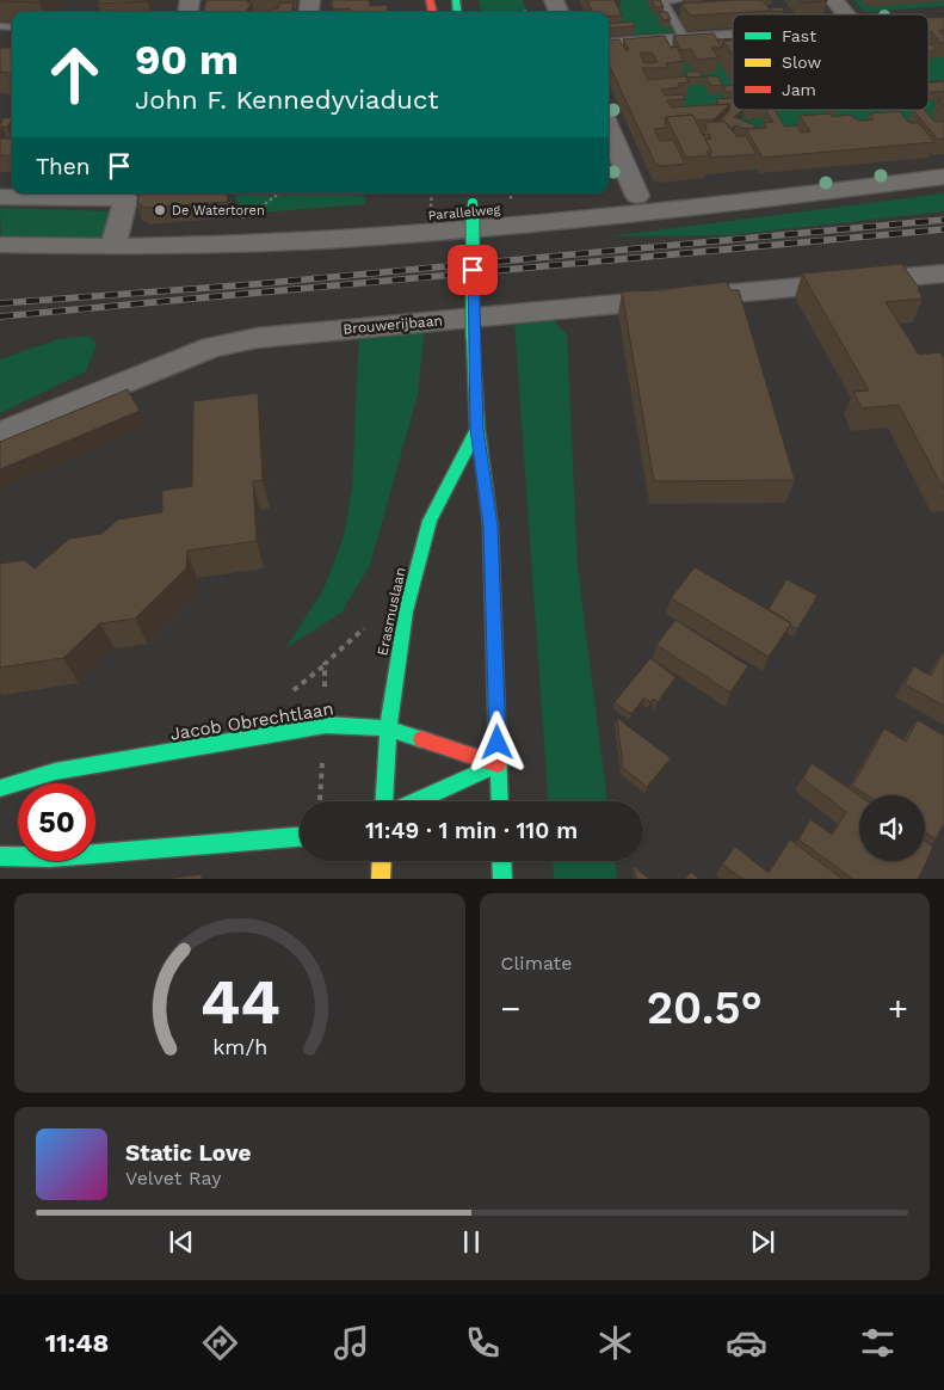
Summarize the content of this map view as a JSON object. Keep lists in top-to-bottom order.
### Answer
{
  "streets": {
    "main road": ["Erasmuslaan", "Jacob Obrechtlaan"],
    "street": ["Parallelweg", "Brouwerijbaan"]
  },
  "crossings": [
    ["Erasmuslaan", "Jacob Obrechtlaan"]
  ],
  "places": ["De Watertoren"],
  "legend": ["Fast", "Slow", "Jam"],
  "page": {
    "turn": ["90 m", "John F. Kennedyviaduct"],
    "then": "Then",
    "limit": "50",
    "trip": "11:49 · 1 min · 110 m",
    "tile": "Climate",
    "heat": ["−", "20.5°", "+"],
    "song": ["Static Love", "Velvet Ray"],
    "tabs": "11:48",
    "gauge": ["44", "km/h"]
  }
}
